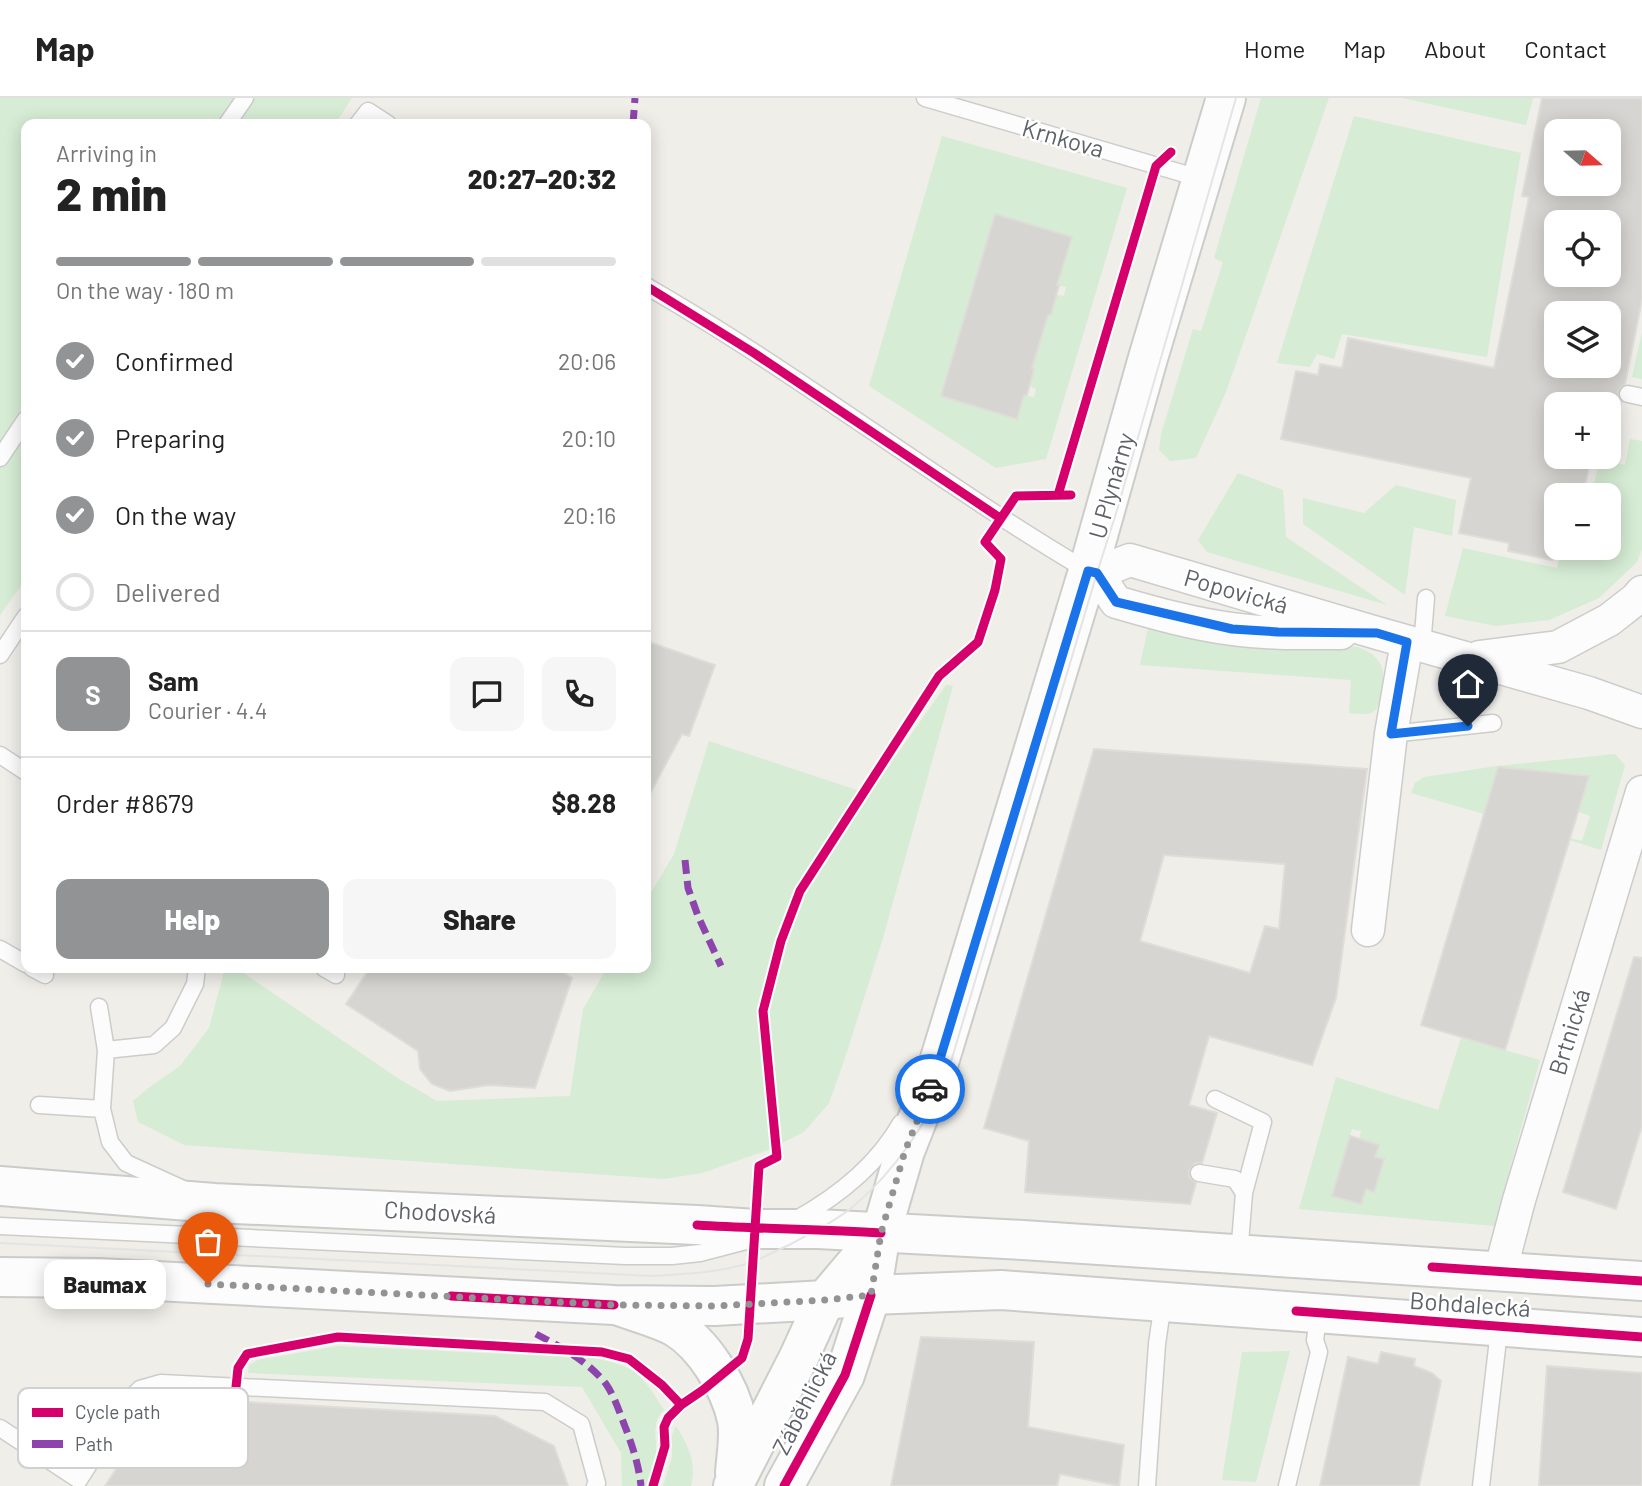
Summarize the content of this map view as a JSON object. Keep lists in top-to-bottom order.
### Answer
{
  "streets": {
    "main road": [
      "U Plynárny",
      "Chodovská",
      "Bohdalecká",
      "Záběhlická"
    ],
    "street": ["Popovická", "Brtnická"],
    "lane": ["Krnkova"]
  },
  "crossings": [
    ["Krnkova", "U Plynárny"],
    ["U Plynárny", "Popovická"],
    ["U Plynárny", "Chodovská"],
    ["U Plynárny", "Bohdalecká"],
    ["U Plynárny", "Záběhlická"],
    ["Brtnická", "Bohdalecká"],
    ["Chodovská", "Bohdalecká"],
    ["Chodovská", "Záběhlická"],
    ["Bohdalecká", "Záběhlická"]
  ],
  "places": ["Baumax"],
  "legend": ["Cycle path", "Path"],
  "north": "right",
  "page": {
    "header": "Map",
    "nav": [
      "Home",
      "Map",
      "About",
      "Contact"
    ],
    "map_buttons": ["+", "−"],
    "heading": ["2 min", "Arriving in", "20:27–20:32"],
    "panel": [
      "Sam",
      "Courier · 4.4",
      "Order #8679",
      "$8.28"
    ],
    "bar": "On the way · 180 m",
    "list": [
      ["Confirmed", "20:06"],
      ["Preparing", "20:10"],
      ["On the way", "20:16"],
      "Delivered"
    ],
    "round": "S",
    "buttons": ["Help", "Share"],
    "bubble": "Baumax"
  }
}
